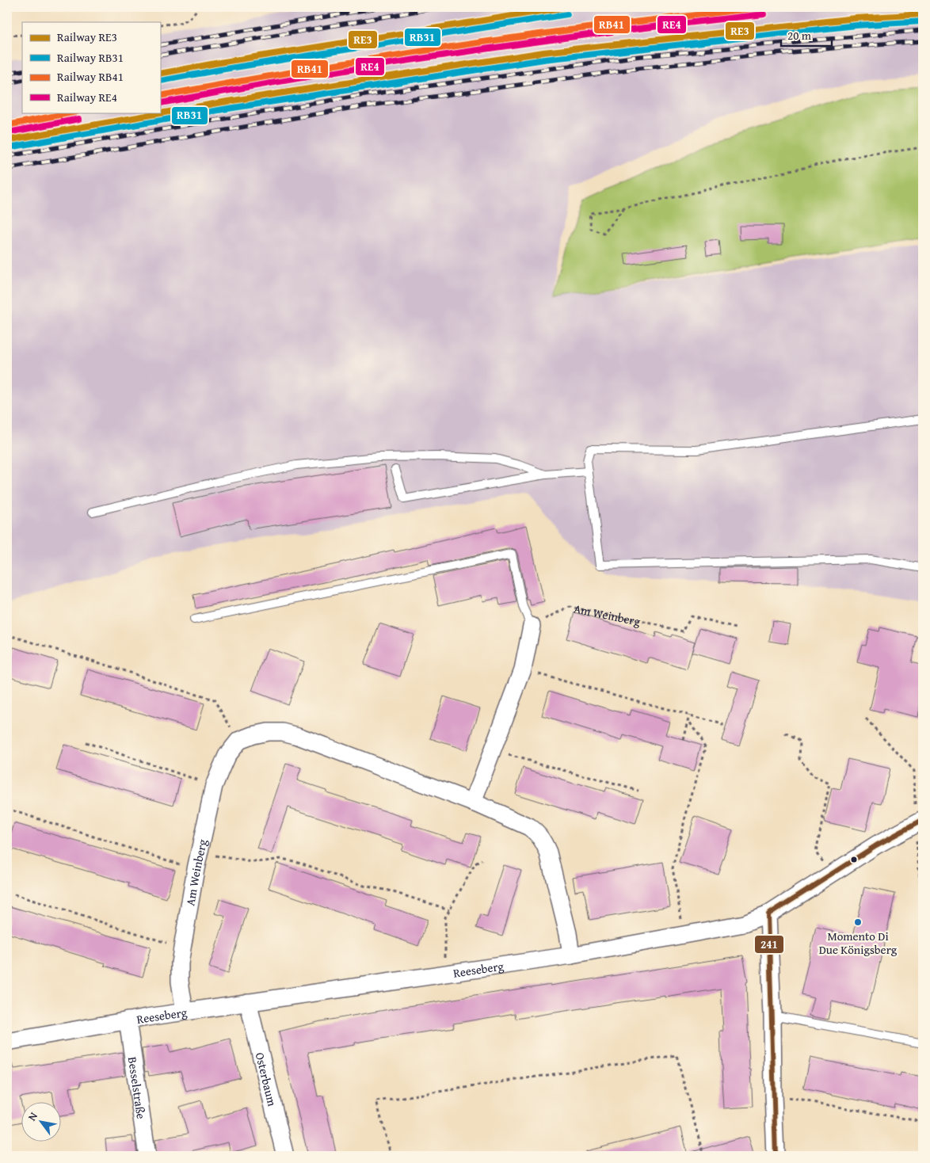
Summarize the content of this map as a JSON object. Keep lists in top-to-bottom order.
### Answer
{
  "streets": {
    "street": [
      "Am Weinberg",
      "Reeseberg",
      "Osterbaum",
      "Besselstraße"
    ]
  },
  "crossings": [
    ["Am Weinberg", "Reeseberg"],
    ["Reeseberg", "Osterbaum"],
    ["Reeseberg", "Besselstraße"]
  ],
  "places": ["Momento Di Due Königsberg"],
  "lines": [
    "rail line RE3",
    "rail line RB41",
    "rail line RB31",
    "rail line RE4",
    "transit line 241"
  ],
  "legend": [
    "Railway RE3",
    "Railway RB31",
    "Railway RB41",
    "Railway RE4"
  ],
  "scale_bar": "20 m",
  "north": "top left"
}
